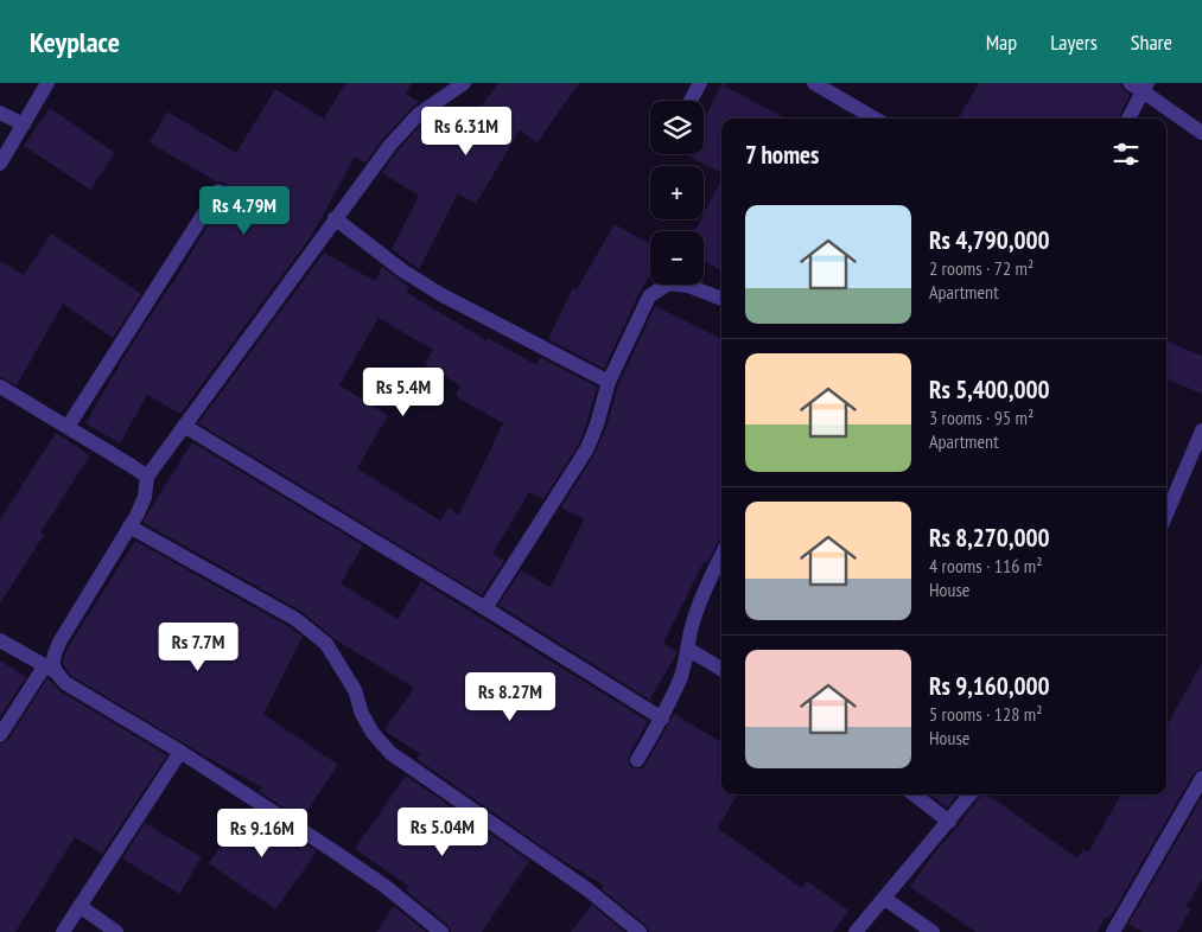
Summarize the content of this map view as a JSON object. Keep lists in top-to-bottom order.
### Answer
{
  "page": {
    "header": "Keyplace",
    "nav": ["Map", "Layers", "Share"],
    "map_buttons": ["+", "−"],
    "price": [
      "Rs 6.31M",
      "Rs 4.79M",
      "Rs 5.4M",
      "Rs 7.7M",
      "Rs 8.27M",
      "Rs 5.04M",
      "Rs 9.16M"
    ],
    "heading": "7 homes",
    "list": [
      {
        "name": "Rs 4,790,000",
        "note": "2 rooms · 72 m² · Apartment"
      },
      {
        "name": "Rs 5,400,000",
        "note": "3 rooms · 95 m² · Apartment"
      },
      {
        "name": "Rs 8,270,000",
        "note": "4 rooms · 116 m² · House"
      },
      {
        "name": "Rs 9,160,000",
        "note": "5 rooms · 128 m² · House"
      }
    ]
  }
}
